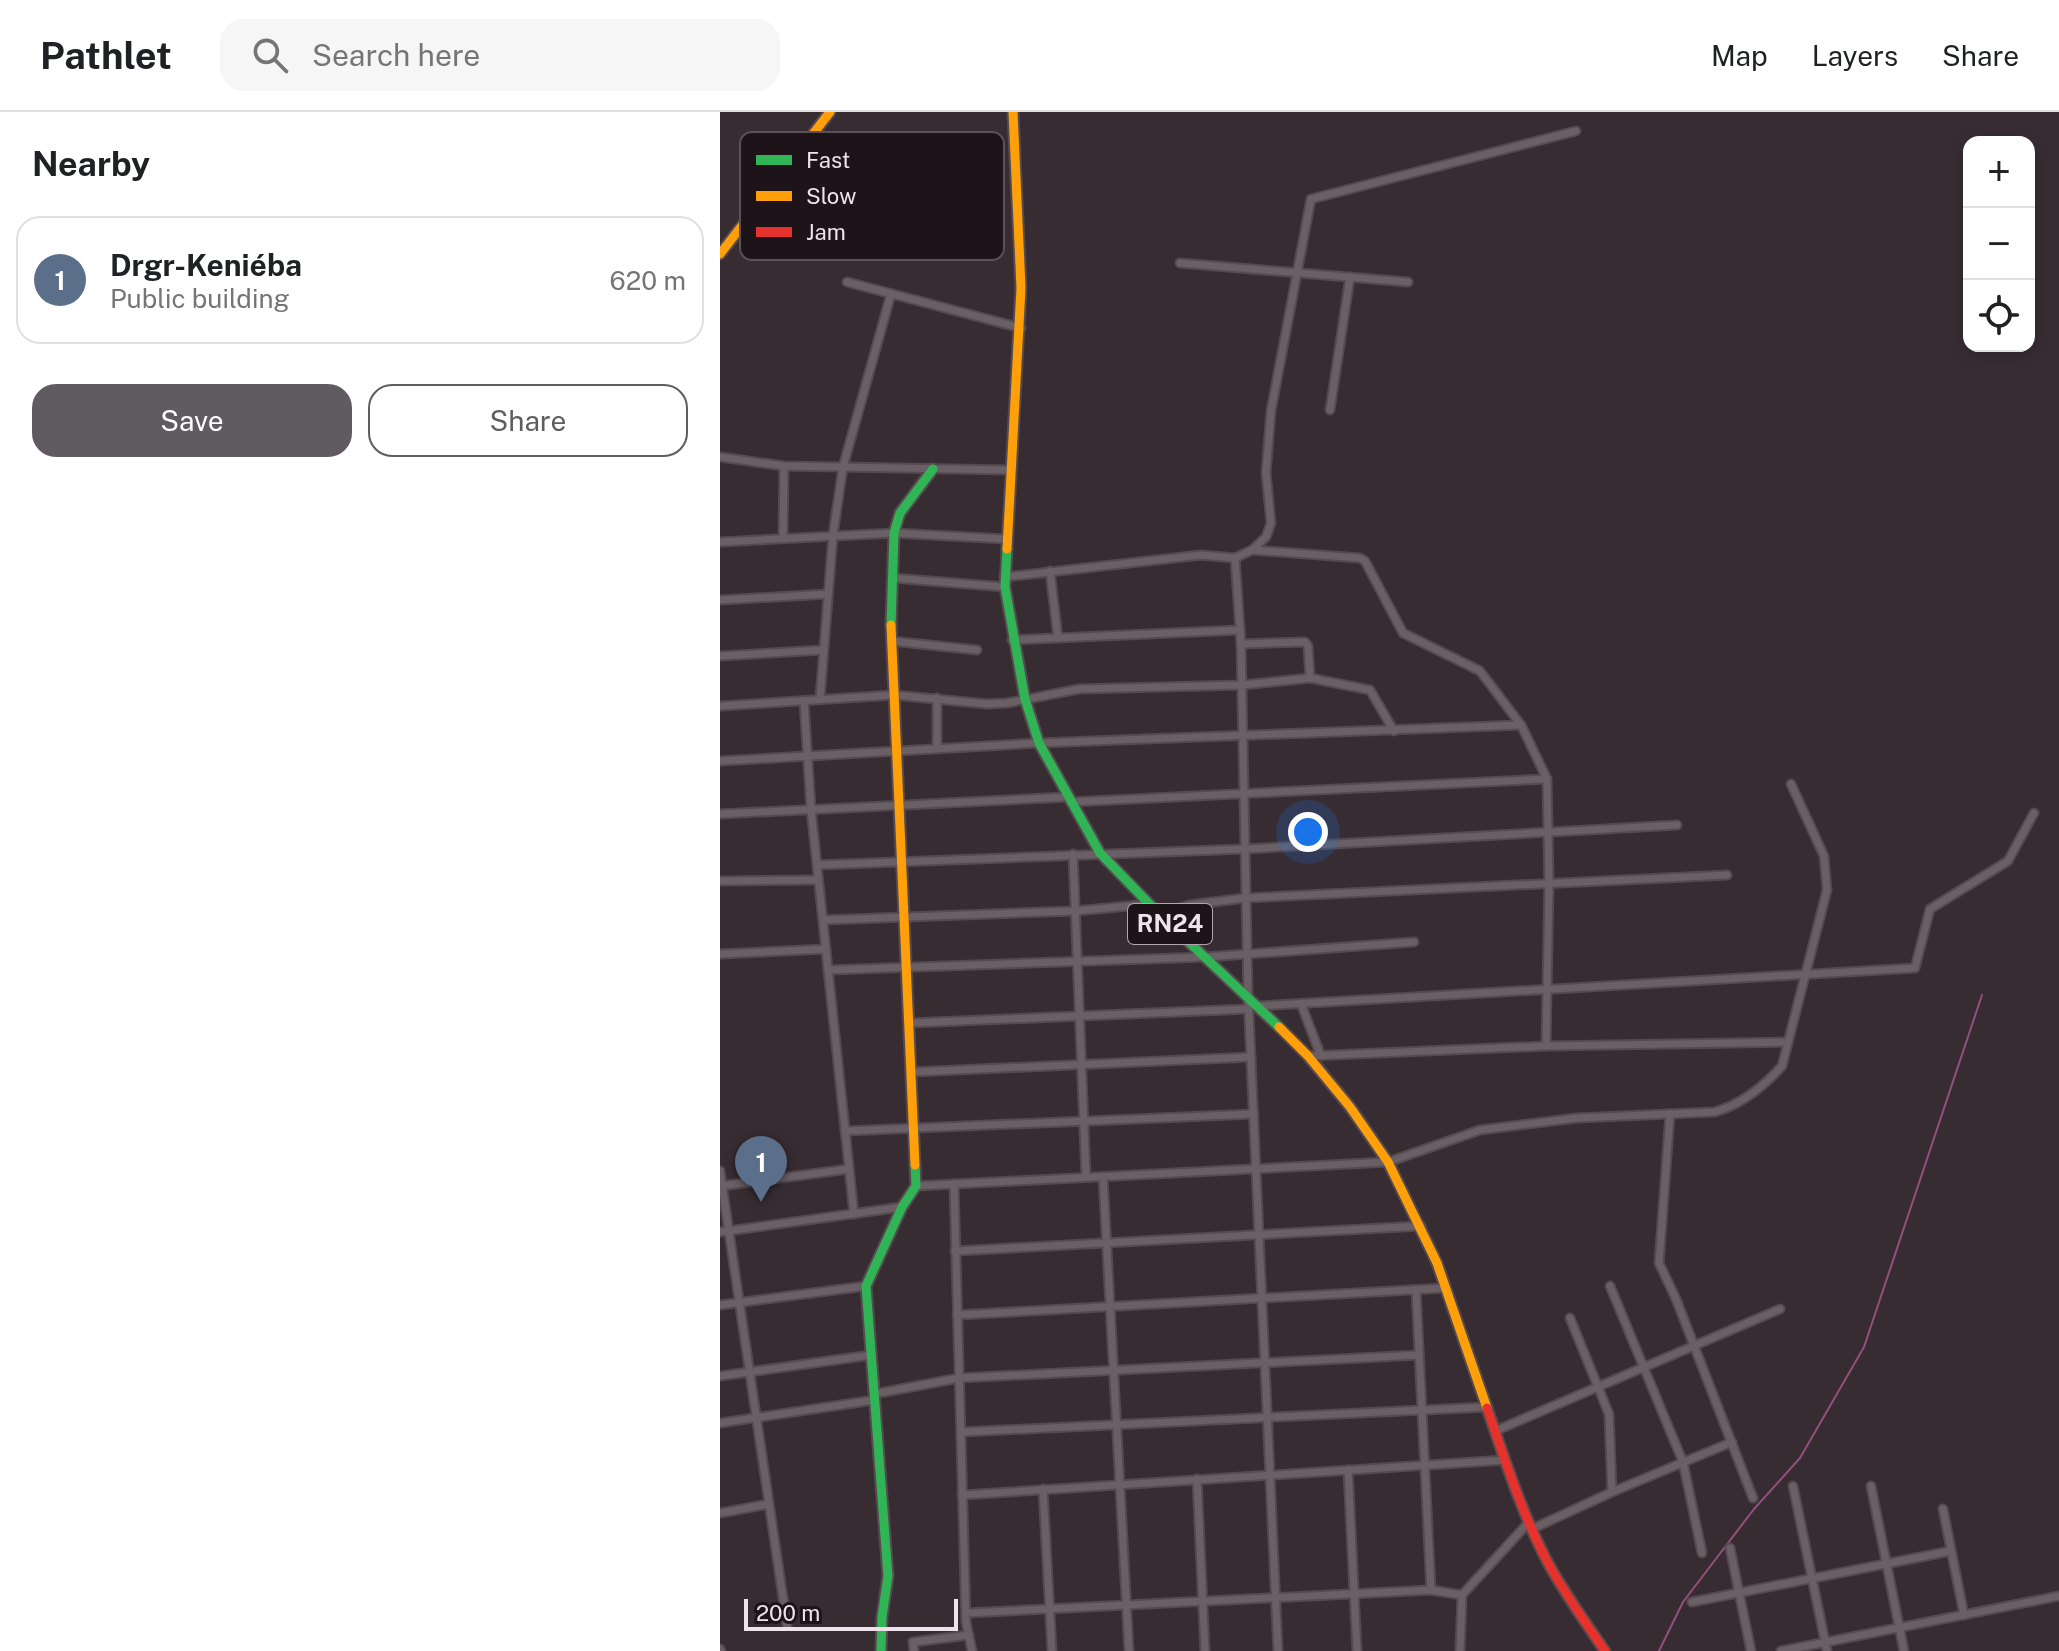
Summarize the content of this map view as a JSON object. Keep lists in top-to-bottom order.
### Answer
{
  "streets": {
    "main road": ["RN24"]
  },
  "legend": ["Fast", "Slow", "Jam"],
  "scale_bar": "200 m",
  "page": {
    "header": "Pathlet",
    "search": "Search here",
    "nav": ["Map", "Layers", "Share"],
    "heading": "Nearby",
    "map_buttons": ["+", "−"],
    "list": [
      {
        "mark": "1",
        "name": "Drgr-Keniéba",
        "note": "Public building",
        "value": "620 m"
      }
    ],
    "buttons": ["Save", "Share"],
    "pins": "1",
    "scale": "200 m"
  }
}
